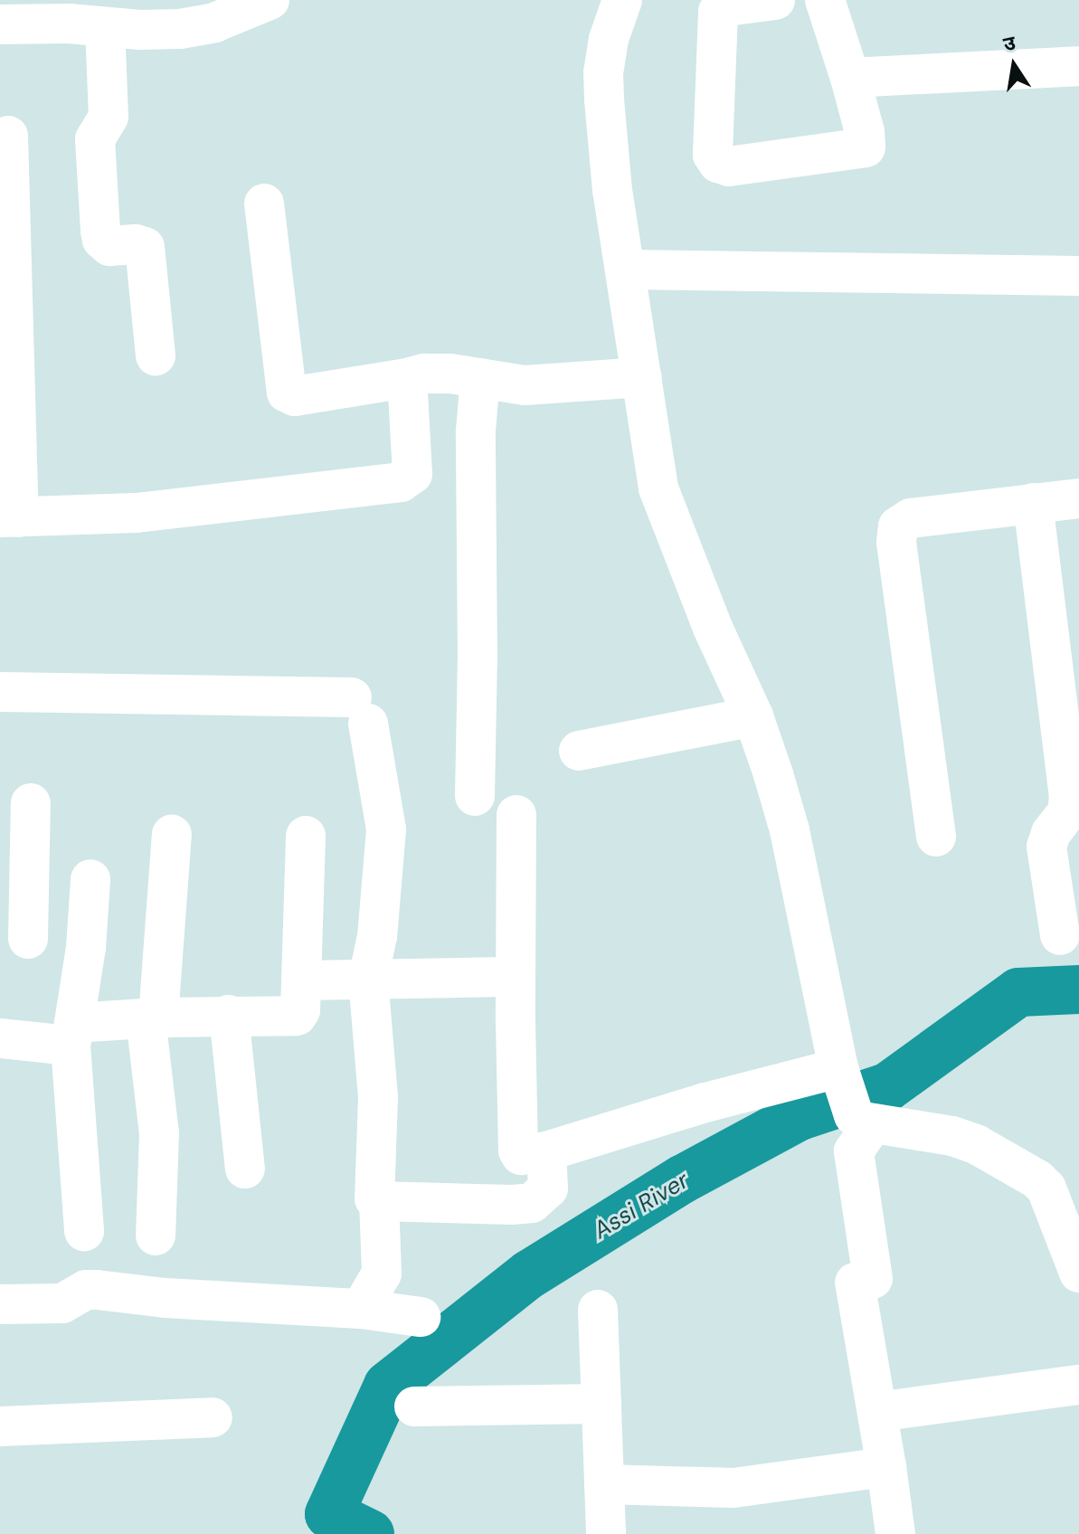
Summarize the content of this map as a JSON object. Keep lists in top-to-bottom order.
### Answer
{
  "water": ["Assi River"],
  "north": "top"
}
